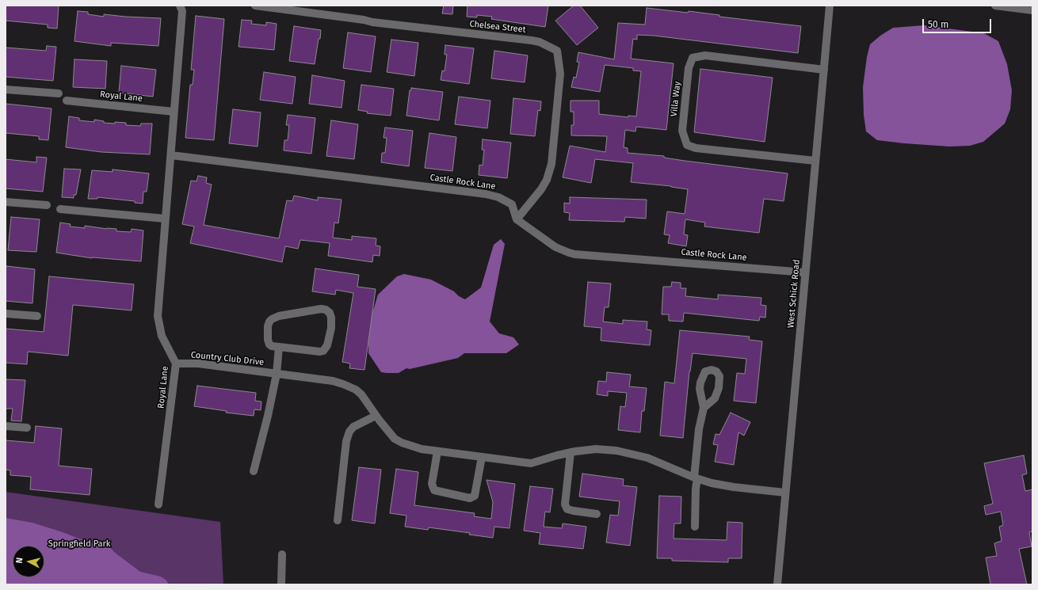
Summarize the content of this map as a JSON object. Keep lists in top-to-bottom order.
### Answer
{
  "streets": {
    "street": [
      "Chelsea Street",
      "Royal Lane",
      "Villa Way",
      "Castle Rock Lane",
      "West Schick Road",
      "Country Club Drive"
    ]
  },
  "crossings": [
    ["Chelsea Street", "Castle Rock Lane"],
    ["Royal Lane", "Castle Rock Lane"],
    ["Royal Lane", "Country Club Drive"],
    ["Villa Way", "West Schick Road"],
    ["Castle Rock Lane", "West Schick Road"],
    ["West Schick Road", "Country Club Drive"]
  ],
  "parks": ["Springfield Park"],
  "scale_bar": "50 m",
  "north": "left"
}
